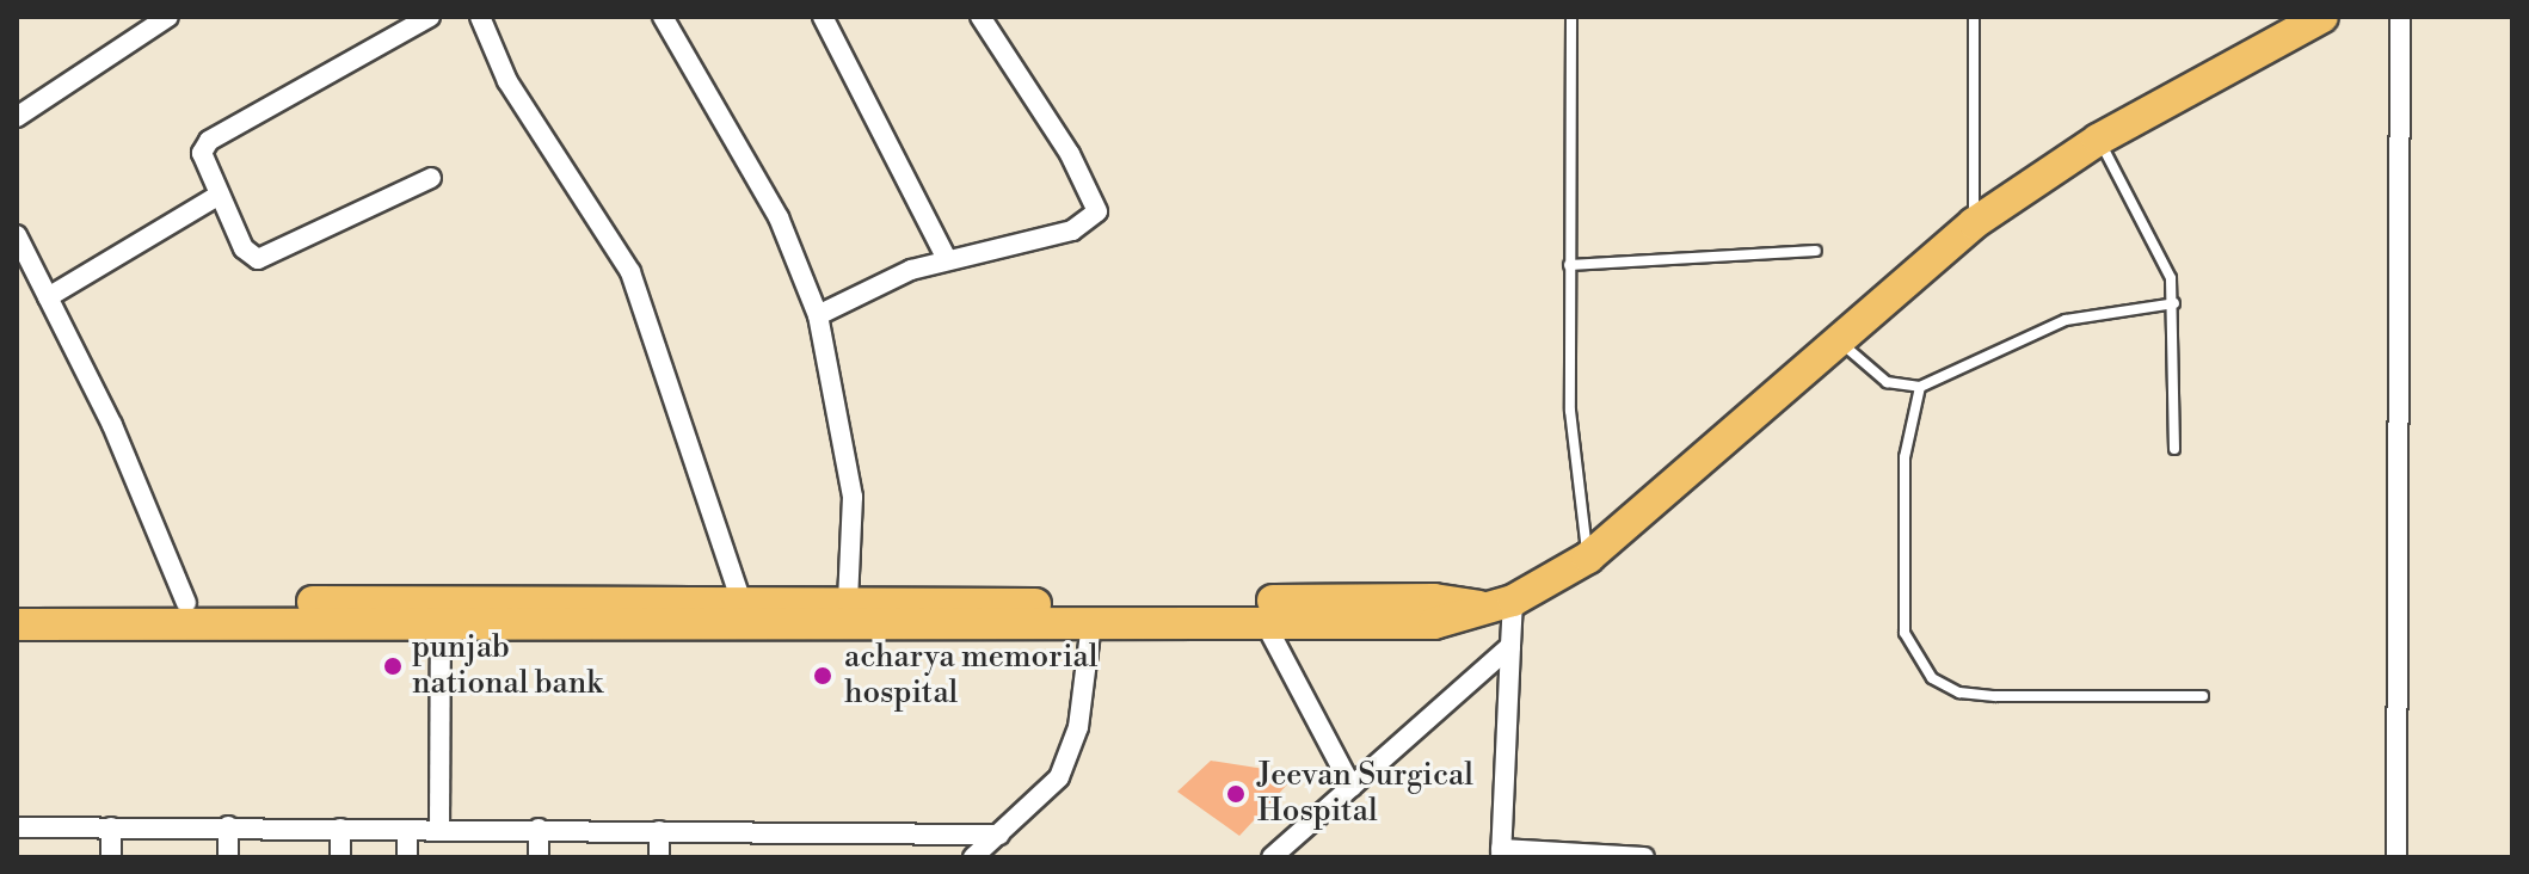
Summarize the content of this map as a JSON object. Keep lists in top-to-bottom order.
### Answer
{
  "places": ["punjab national bank", "acharya memorial hospital", "Jeevan Surgical Hospital"]
}
